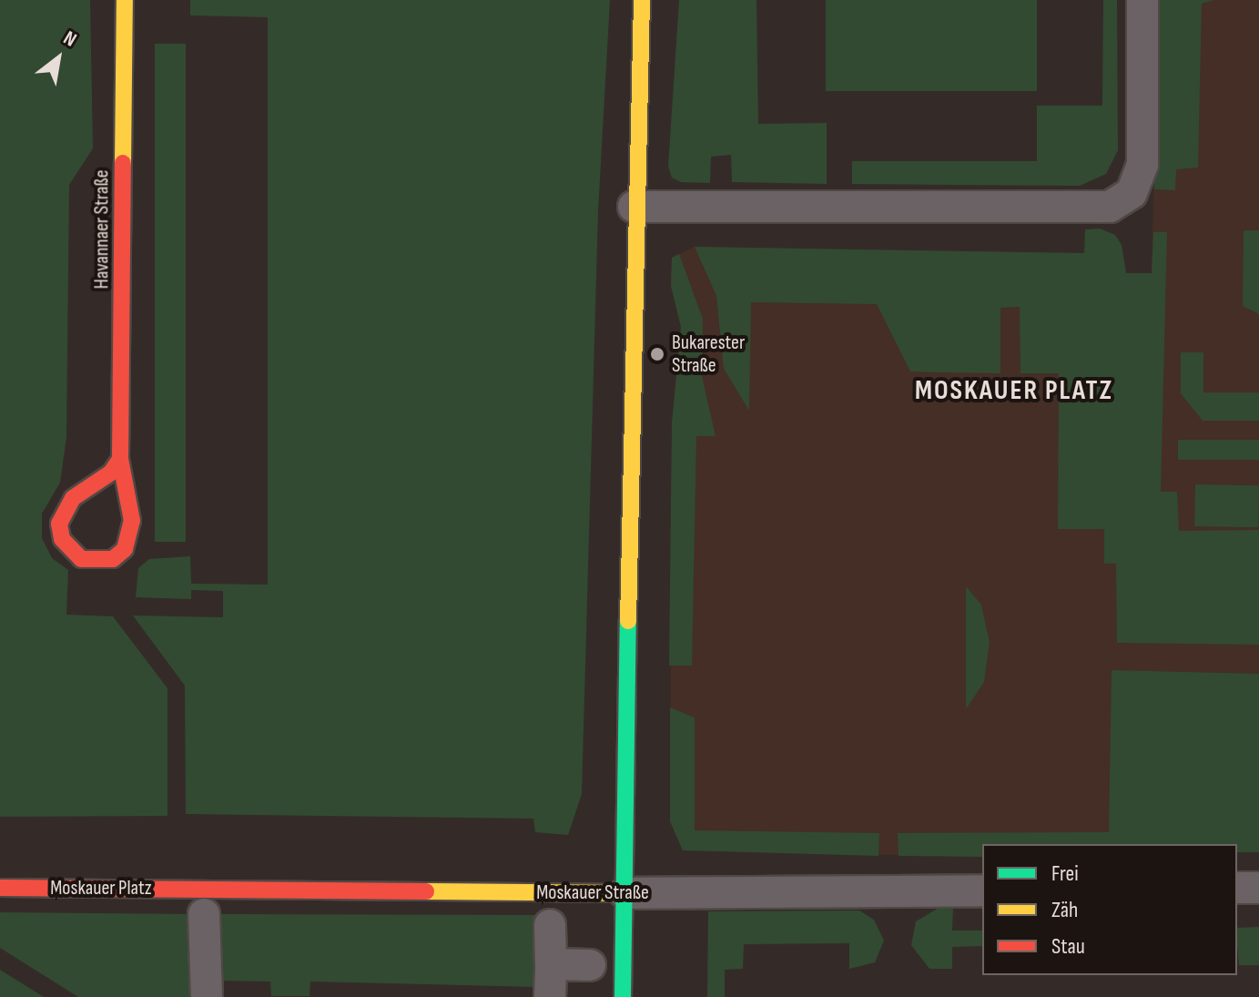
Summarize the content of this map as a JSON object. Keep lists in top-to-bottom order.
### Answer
{
  "streets": {
    "street": ["Havannaer Straße", "Moskauer Platz", "Moskauer Straße"]
  },
  "crossings": [
    ["Moskauer Platz", "Moskauer Straße"]
  ],
  "districts": ["MOSKAUER PLATZ"],
  "places": ["Bukarester Straße"],
  "legend": ["Frei", "Zäh", "Stau"],
  "north": "top right"
}
